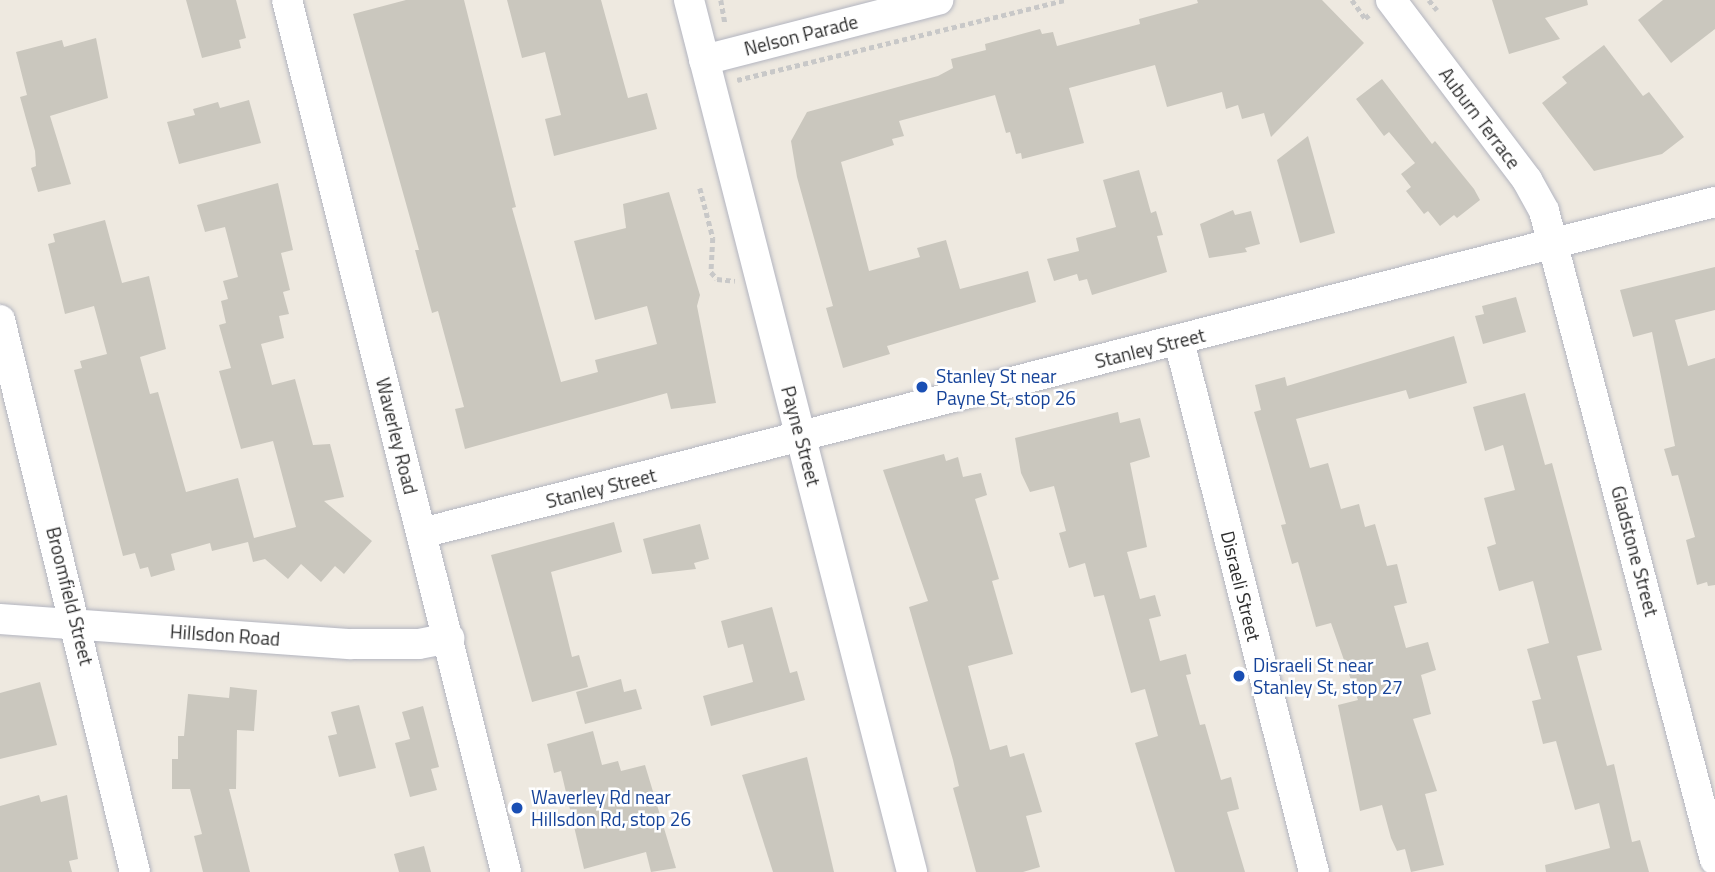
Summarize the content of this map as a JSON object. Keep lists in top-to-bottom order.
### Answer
{
  "streets": {
    "street": [
      "Nelson Parade",
      "Auburn Terrace",
      "Stanley Street",
      "Waverley Road",
      "Payne Street",
      "Gladstone Street",
      "Disraeli Street",
      "Broomfield Street",
      "Hillsdon Road"
    ]
  },
  "crossings": [
    ["Nelson Parade", "Payne Street"],
    ["Auburn Terrace", "Stanley Street"],
    ["Auburn Terrace", "Gladstone Street"],
    ["Stanley Street", "Waverley Road"],
    ["Stanley Street", "Payne Street"],
    ["Stanley Street", "Gladstone Street"],
    ["Stanley Street", "Disraeli Street"],
    ["Waverley Road", "Hillsdon Road"],
    ["Broomfield Street", "Hillsdon Road"]
  ],
  "places": ["Stanley St near Payne St, stop 26", "Disraeli St near Stanley St, stop 27", "Waverley Rd near Hillsdon Rd, stop 26"]
}
